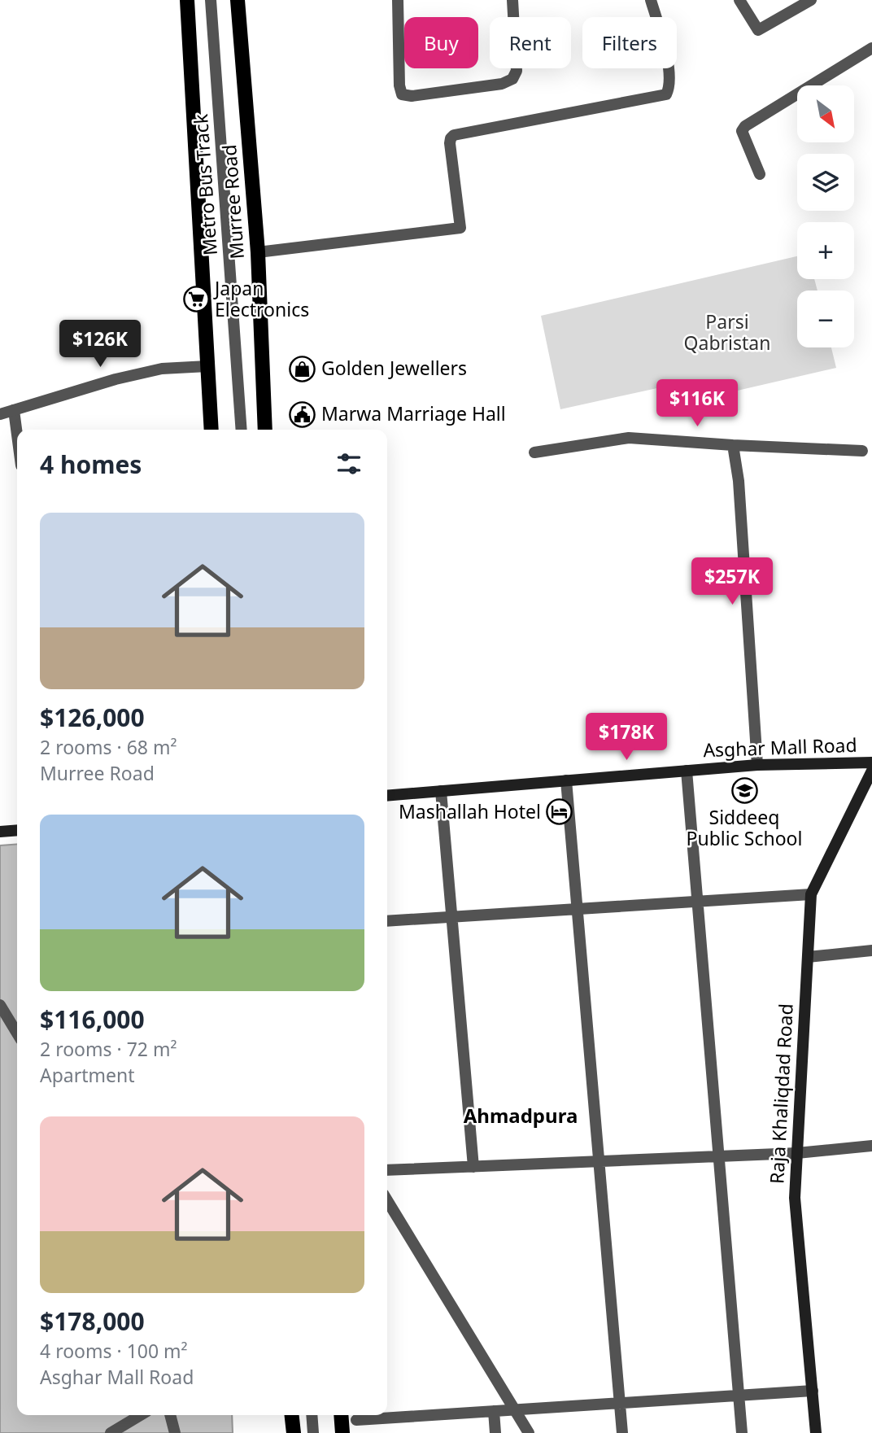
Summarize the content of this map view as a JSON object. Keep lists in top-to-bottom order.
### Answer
{
  "streets": {
    "main road": ["Murree Road"],
    "street": ["Metro Bus Track", "Asghar Mall Road", "Raja Khaliqdad Road"]
  },
  "districts": ["Ahmadpura"],
  "parks": ["Parsi Qabristan"],
  "places": {
    "supermarket": ["Japan Electronics"],
    "shop": ["Golden Jewellers"],
    "public building": ["Marwa Marriage Hall"],
    "school or university": ["Siddeeq Public School"],
    "hotel": ["Mashallah Hotel"]
  },
  "north": "bottom right",
  "page": {
    "chip": ["Buy", "Rent", "Filters"],
    "map_buttons": ["+", "−"],
    "price": [
      "$126K",
      "$116K",
      "$257K",
      "$178K"
    ],
    "heading": "4 homes",
    "list": [
      {
        "name": "$126,000",
        "note": "2 rooms · 68 m² · Murree Road"
      },
      {
        "name": "$116,000",
        "note": "2 rooms · 72 m² · Apartment"
      },
      {
        "name": "$178,000",
        "note": "4 rooms · 100 m² · Asghar Mall Road"
      }
    ]
  }
}
